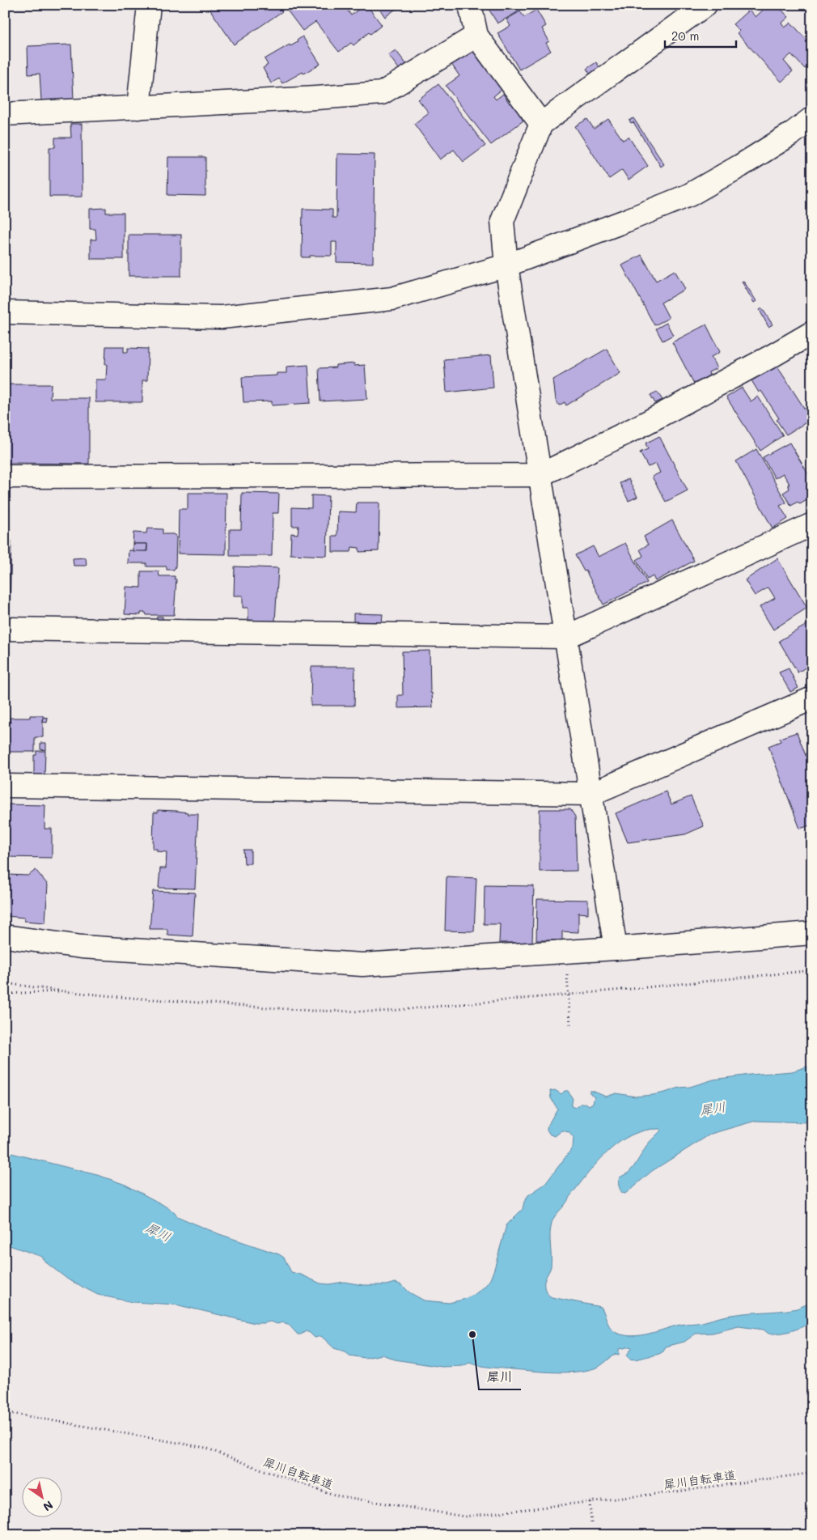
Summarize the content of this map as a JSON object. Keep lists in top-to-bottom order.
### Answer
{
  "streets": {
    "path": ["犀川自転車道"]
  },
  "water": ["犀川"],
  "places": ["犀川"],
  "scale_bar": "20 m",
  "north": "bottom right"
}
